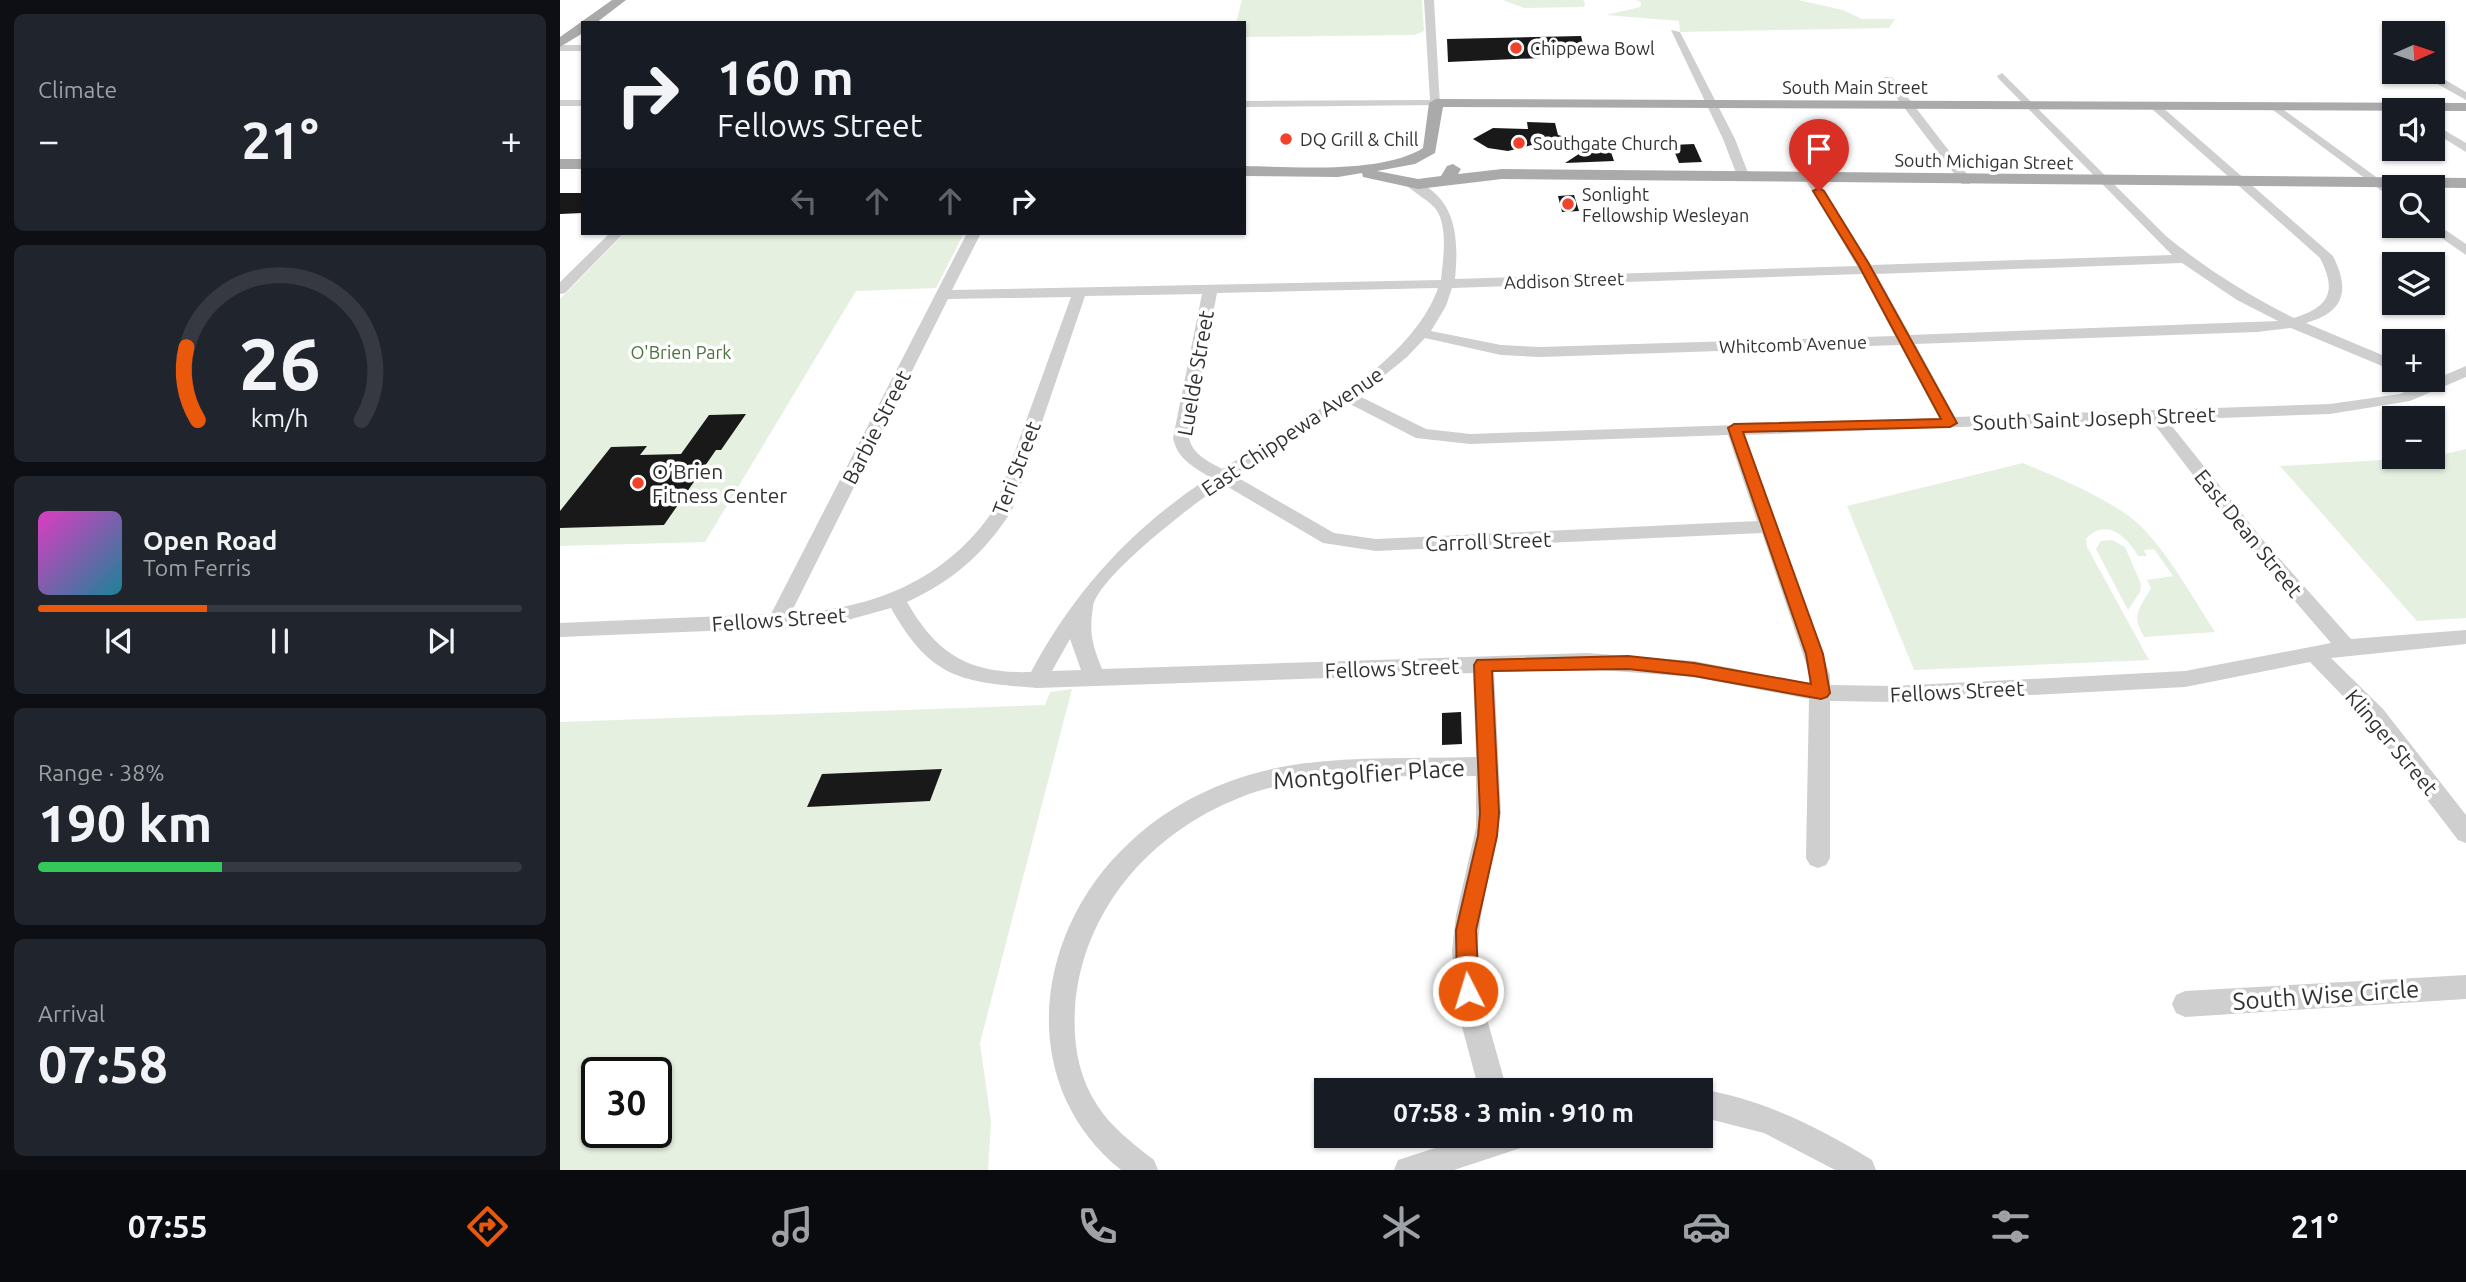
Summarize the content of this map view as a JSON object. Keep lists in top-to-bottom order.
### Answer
{
  "streets": {
    "main road": ["South Main Street", "South Michigan Street"],
    "street": [
      "Addison Street",
      "Whitcomb Avenue",
      "Luelde Street",
      "South Saint Joseph Street",
      "Barbie Street",
      "East Chippewa Avenue",
      "Teri Street",
      "East Dean Street",
      "Carroll Street",
      "Fellows Street",
      "Klinger Street",
      "Montgolfier Place",
      "South Wise Circle"
    ]
  },
  "crossings": [
    ["Addison Street", "Luelde Street"],
    ["Addison Street", "Barbie Street"],
    ["Addison Street", "East Chippewa Avenue"],
    ["Addison Street", "Teri Street"],
    ["Whitcomb Avenue", "East Chippewa Avenue"],
    ["Luelde Street", "East Chippewa Avenue"],
    ["Luelde Street", "Carroll Street"],
    ["South Saint Joseph Street", "East Chippewa Avenue"],
    ["South Saint Joseph Street", "East Dean Street"],
    ["Barbie Street", "Fellows Street"],
    ["East Chippewa Avenue", "Carroll Street"],
    ["East Chippewa Avenue", "Fellows Street"],
    ["Teri Street", "Fellows Street"],
    ["East Dean Street", "Fellows Street"],
    ["Fellows Street", "Klinger Street"]
  ],
  "parks": ["O'Brien Park"],
  "places": [
    "Chippewa Bowl",
    "DQ Grill & Chill",
    "Southgate Church",
    "Sonlight Fellowship Wesleyan",
    "O’Brien Fitness Center"
  ],
  "north": "right",
  "page": {
    "tile": [
      "Climate",
      ["Range · 38%", "190 km"],
      ["Arrival", "07:58"]
    ],
    "map_buttons": ["+", "−"],
    "turn": ["160 m", "Fellows Street"],
    "heat": ["−", "21°", "+"],
    "song": ["Open Road", "Tom Ferris"],
    "limit": "30",
    "trip": "07:58 · 3 min · 910 m",
    "tabs": ["07:55", "21°"],
    "gauge": ["26", "km/h"]
  }
}
